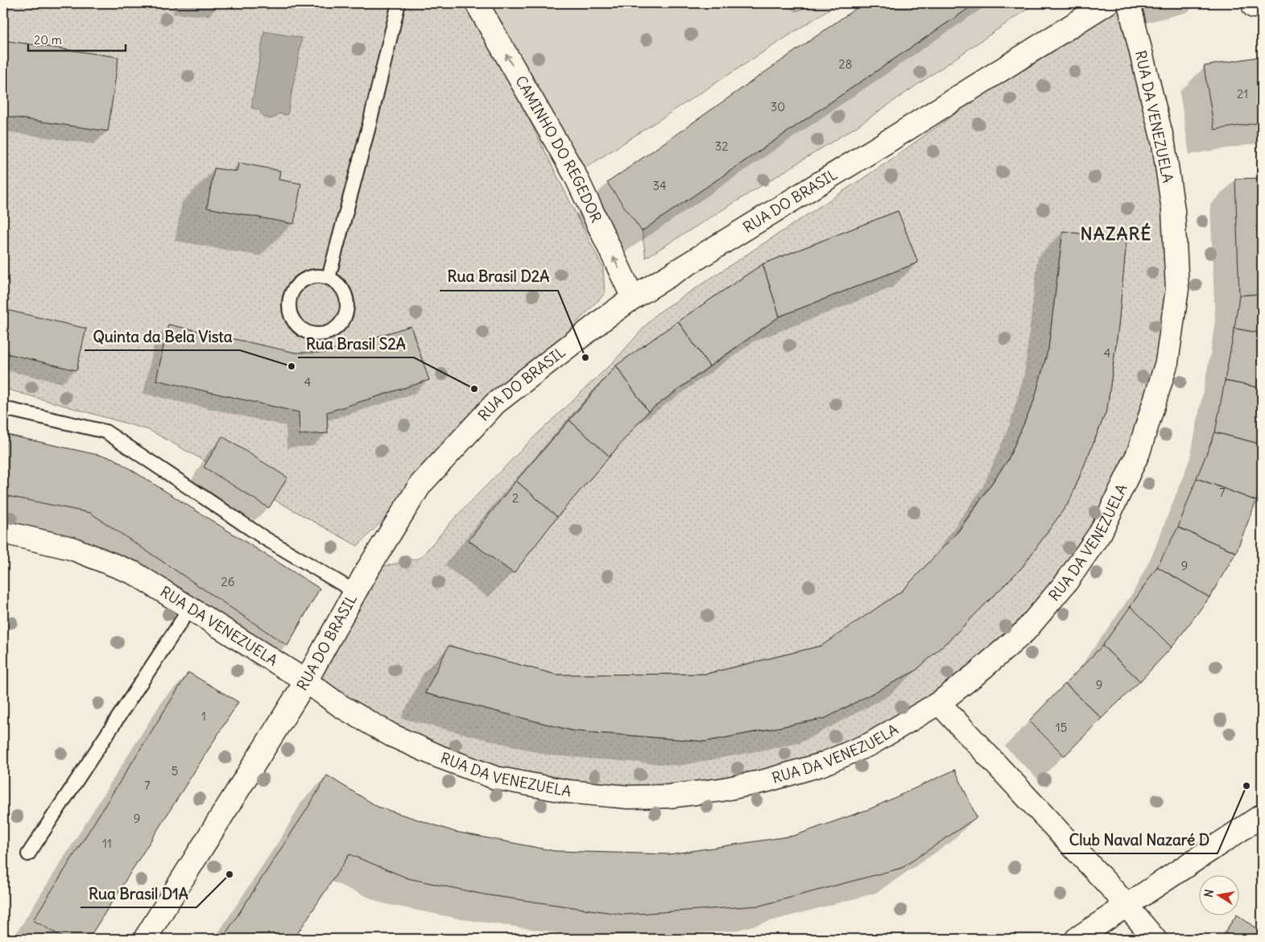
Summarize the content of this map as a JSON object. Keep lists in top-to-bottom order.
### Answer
{
  "streets": {
    "street": ["RUA DA VENEZUELA", "CAMINHO DO REGEDOR", "RUA DO BRASIL"]
  },
  "crossings": [
    ["RUA DA VENEZUELA", "RUA DO BRASIL"],
    ["CAMINHO DO REGEDOR", "RUA DO BRASIL"]
  ],
  "one_way": ["CAMINHO DO REGEDOR"],
  "districts": ["NAZARÉ"],
  "places": [
    "Rua Brasil D2A",
    "Quinta da Bela Vista",
    "Rua Brasil S2A",
    "Club Naval Nazaré D",
    "Rua Brasil D1A"
  ],
  "house_numbers": [
    "28",
    "21",
    "30",
    "32",
    "34",
    "4",
    "4",
    "7",
    "2",
    "9",
    "26",
    "9",
    "1",
    "15",
    "5",
    "7",
    "9",
    "11"
  ],
  "scale_bar": "20 m",
  "north": "left"
}
